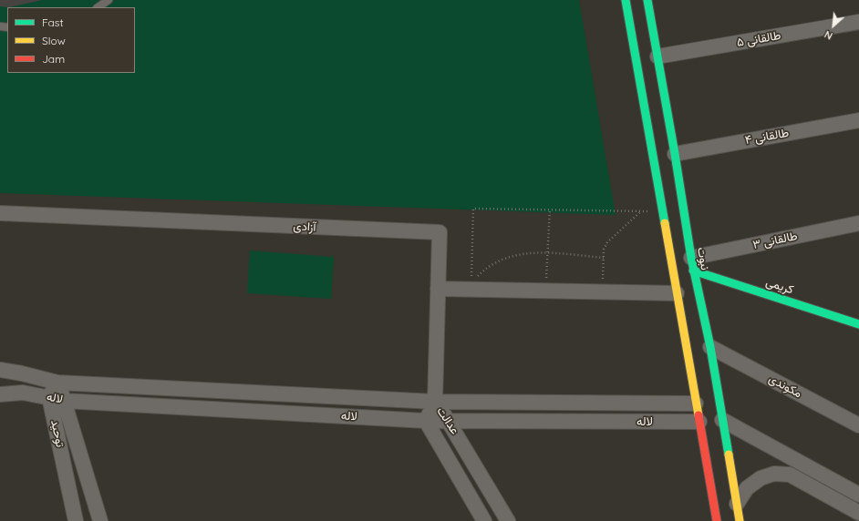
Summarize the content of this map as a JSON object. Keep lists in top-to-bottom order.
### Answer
{
  "streets": {
    "street": [
      "طالقانی ۵",
      "طالقانی ۴",
      "آزادی",
      "طالقانی ۳",
      "نبوت",
      "کریمی",
      "مکوندی",
      "لاله",
      "عدالت",
      "توحید"
    ]
  },
  "crossings": [
    ["طالقانی ۵", "نبوت"],
    ["طالقانی ۴", "نبوت"],
    ["آزادی", "لاله"],
    ["آزادی", "عدالت"],
    ["طالقانی ۳", "نبوت"],
    ["طالقانی ۳", "کریمی"],
    ["نبوت", "کریمی"],
    ["نبوت", "مکوندی"],
    ["نبوت", "لاله"],
    ["لاله", "عدالت"],
    ["لاله", "توحید"]
  ],
  "legend": ["Fast", "Slow", "Jam"],
  "north": "bottom left"
}
